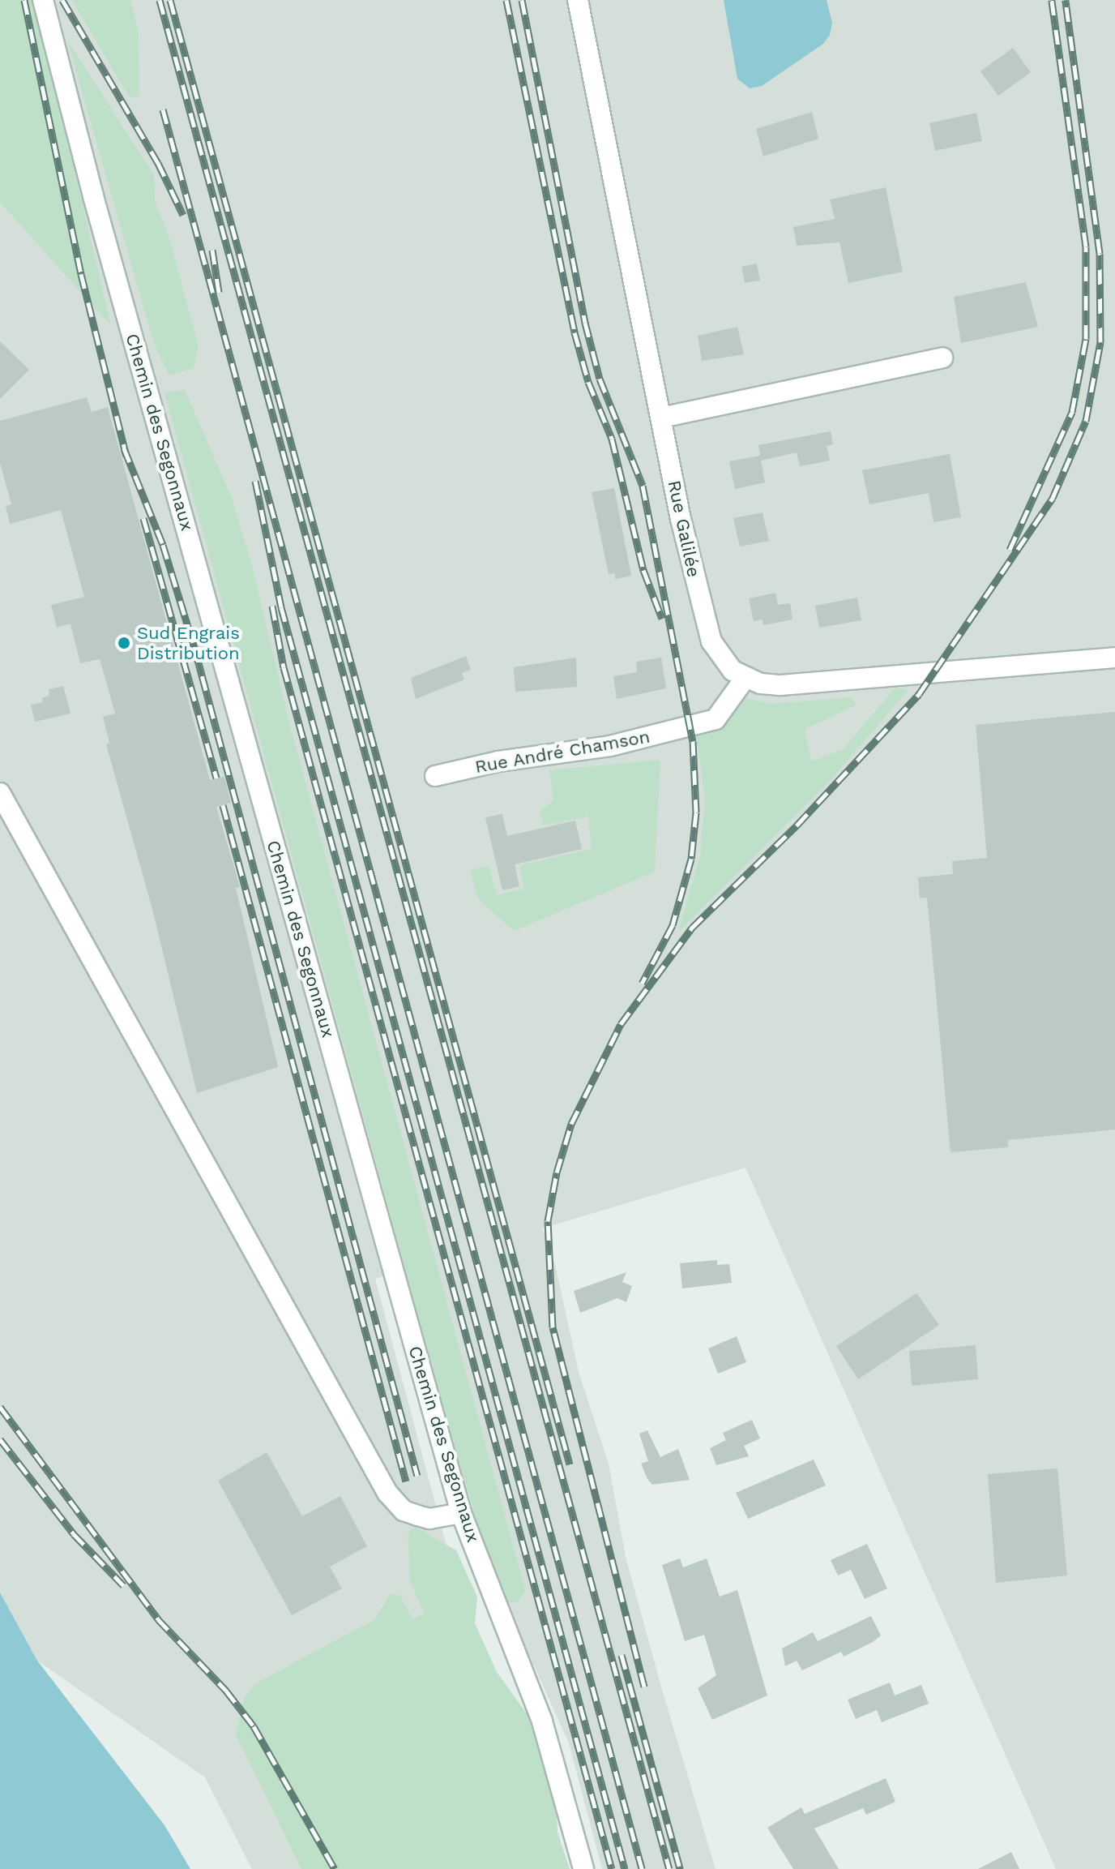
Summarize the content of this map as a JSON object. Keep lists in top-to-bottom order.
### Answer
{
  "streets": {
    "street": ["Chemin des Segonnaux", "Rue Galilée", "Rue André Chamson"]
  },
  "crossings": [
    ["Rue Galilée", "Rue André Chamson"]
  ],
  "places": ["Sud Engrais Distribution"]
}
